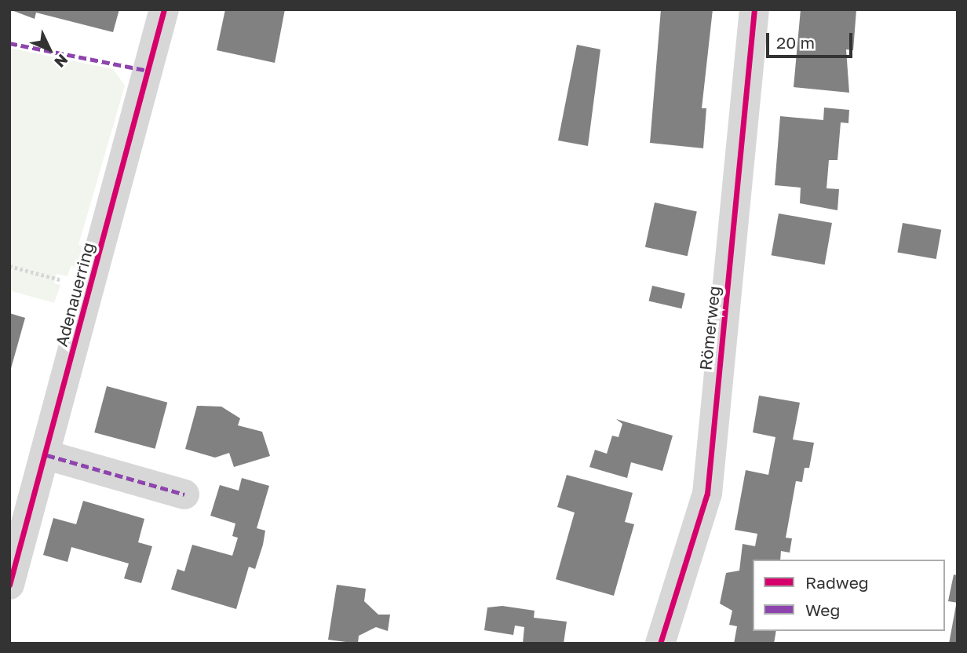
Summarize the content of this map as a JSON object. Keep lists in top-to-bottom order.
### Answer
{
  "streets": {
    "street": ["Adenauerring", "Römerweg"]
  },
  "legend": ["Radweg", "Weg"],
  "scale_bar": "20 m",
  "north": "bottom right"
}
